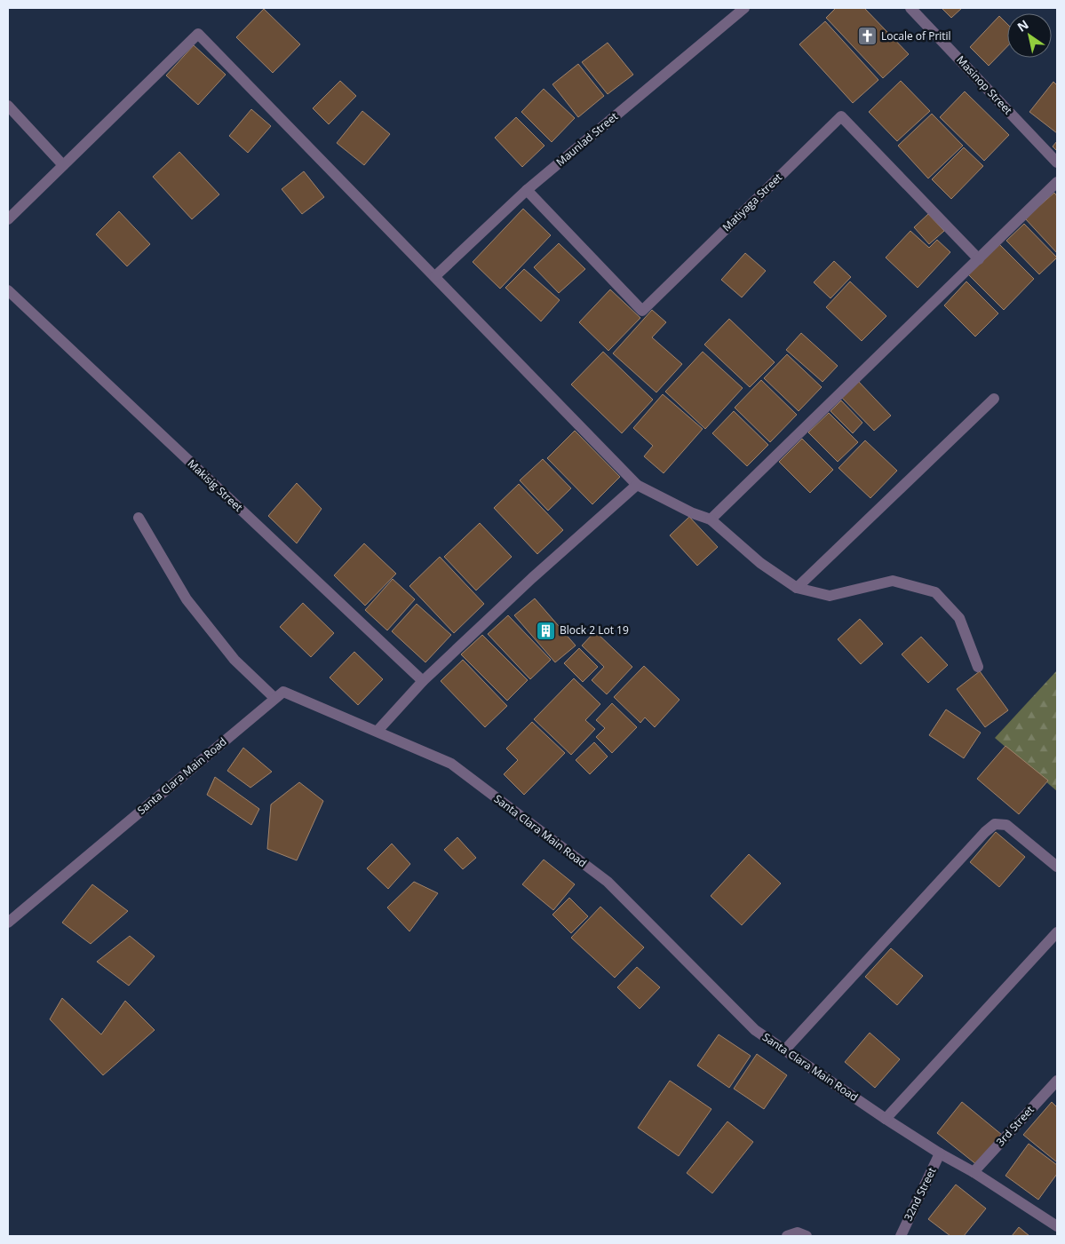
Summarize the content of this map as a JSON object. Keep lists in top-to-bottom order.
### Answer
{
  "streets": {
    "street": [
      "Masinop Street",
      "Maunlad Street",
      "Matiyaga Street",
      "Makisig Street",
      "Santa Clara Main Road",
      "3rd Street",
      "32nd Street"
    ]
  },
  "crossings": [
    ["Maunlad Street", "Matiyaga Street"],
    ["Santa Clara Main Road", "3rd Street"],
    ["Santa Clara Main Road", "32nd Street"]
  ],
  "places": {
    "church": ["Locale of Pritil"],
    "building": ["Block 2 Lot 19"]
  },
  "north": "top left"
}
